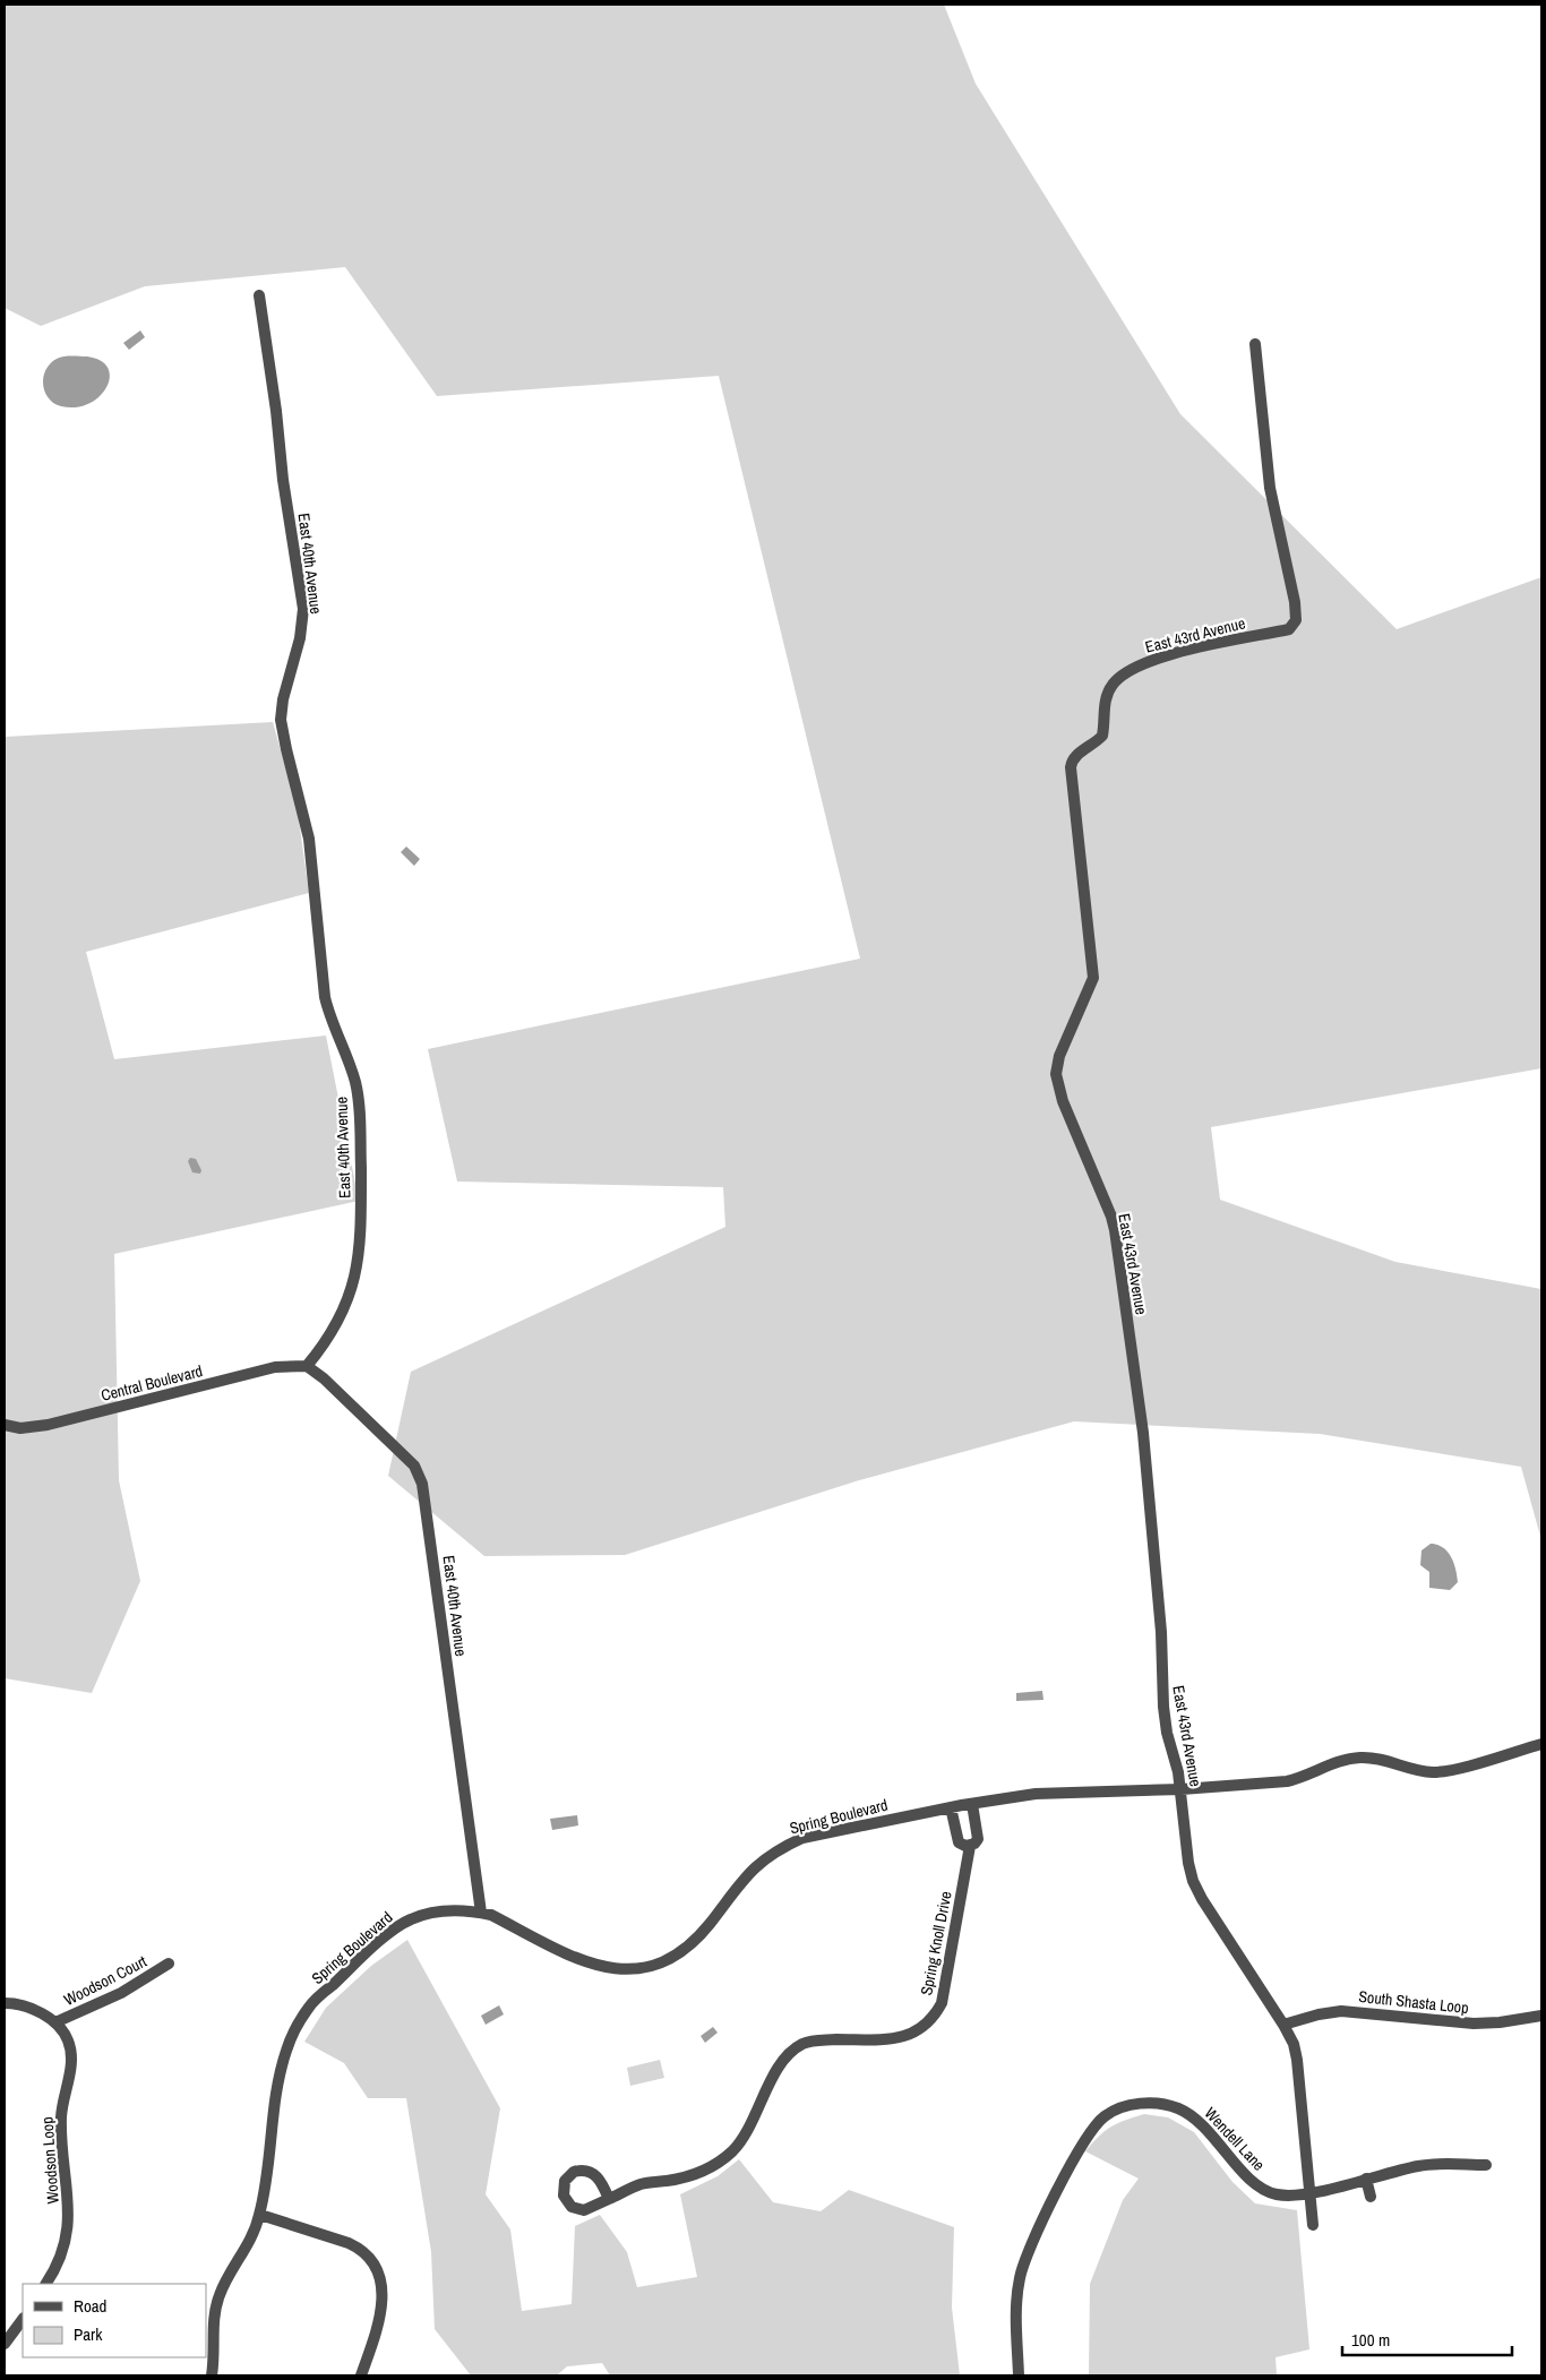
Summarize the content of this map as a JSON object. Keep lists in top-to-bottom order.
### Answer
{
  "streets": {
    "street": [
      "East 40th Avenue",
      "East 43rd Avenue",
      "Central Boulevard",
      "Spring Boulevard",
      "Spring Knoll Drive",
      "Woodson Court",
      "South Shasta Loop",
      "Wendell Lane",
      "Woodson Loop"
    ]
  },
  "crossings": [
    ["East 40th Avenue", "Central Boulevard"],
    ["East 40th Avenue", "Spring Boulevard"],
    ["East 43rd Avenue", "Spring Boulevard"],
    ["East 43rd Avenue", "South Shasta Loop"],
    ["East 43rd Avenue", "Wendell Lane"],
    ["Spring Boulevard", "Spring Knoll Drive"],
    ["Woodson Court", "Woodson Loop"]
  ],
  "legend": ["Road", "Park"],
  "scale_bar": "100 m"
}
